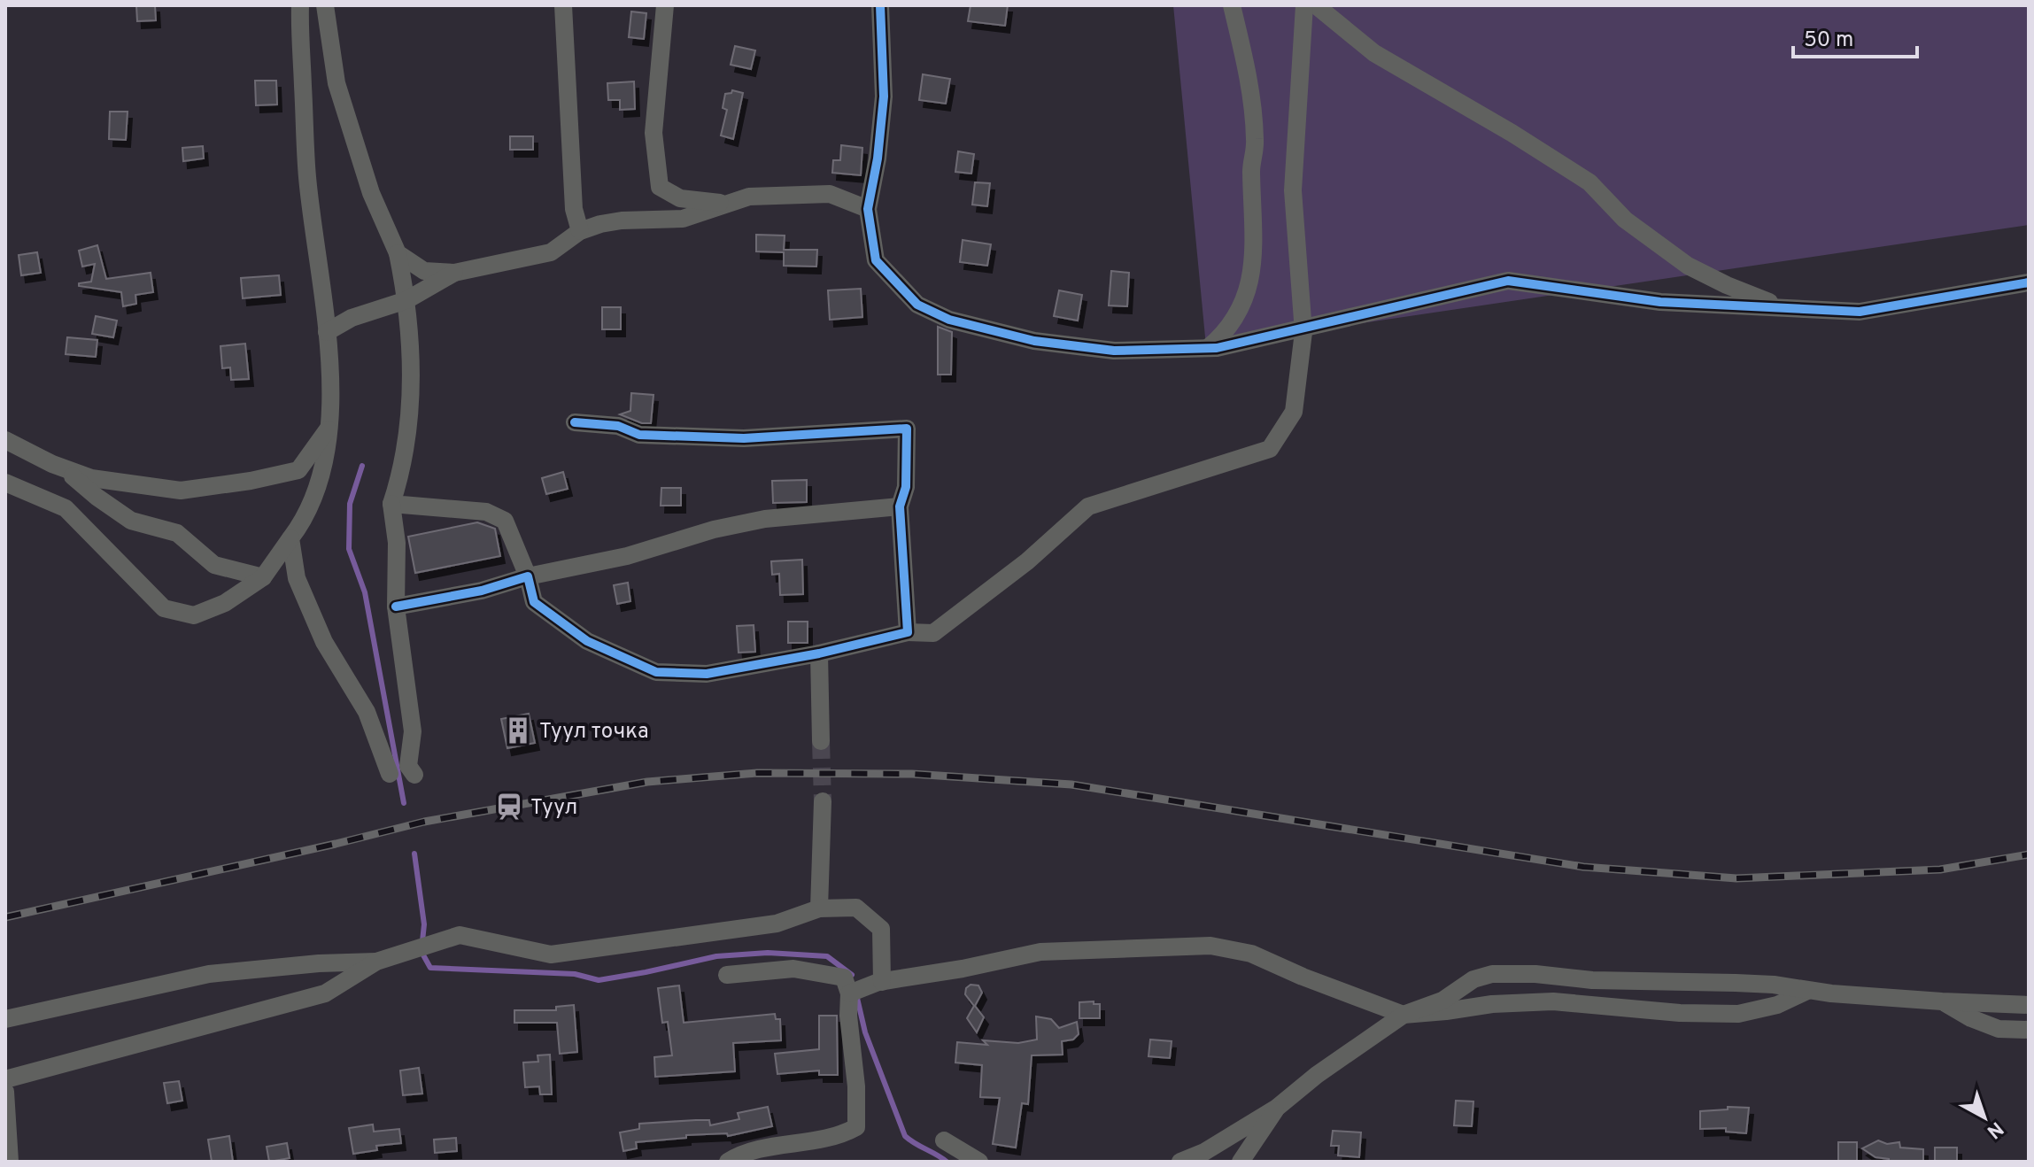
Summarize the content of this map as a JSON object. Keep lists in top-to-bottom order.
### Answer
{
  "places": {
    "building": ["Туул точка"],
    "station": ["Туул"]
  },
  "scale_bar": "50 m",
  "north": "bottom right"
}
